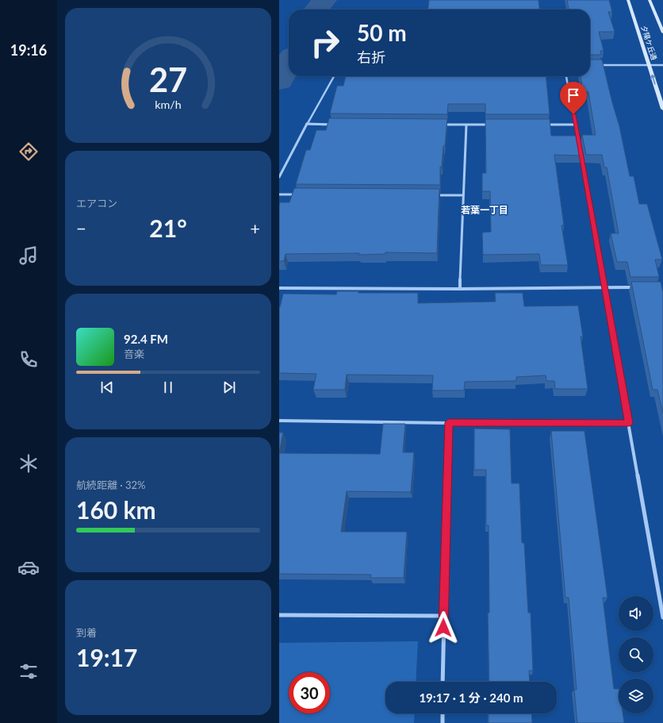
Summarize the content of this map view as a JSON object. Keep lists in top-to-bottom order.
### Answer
{
  "streets": {
    "main road": ["夕陽ケ丘通"]
  },
  "districts": ["若葉一丁目"],
  "page": {
    "tabs": "19:16",
    "turn": ["50 m", "右折"],
    "tile": [
      "エアコン",
      ["航続距離 · 32%", "160 km"],
      ["到着", "19:17"]
    ],
    "heat": ["−", "21°", "+"],
    "song": ["92.4 FM", "音楽"],
    "limit": "30",
    "trip": "19:17 · 1 分 · 240 m",
    "gauge": ["27", "km/h"]
  }
}
